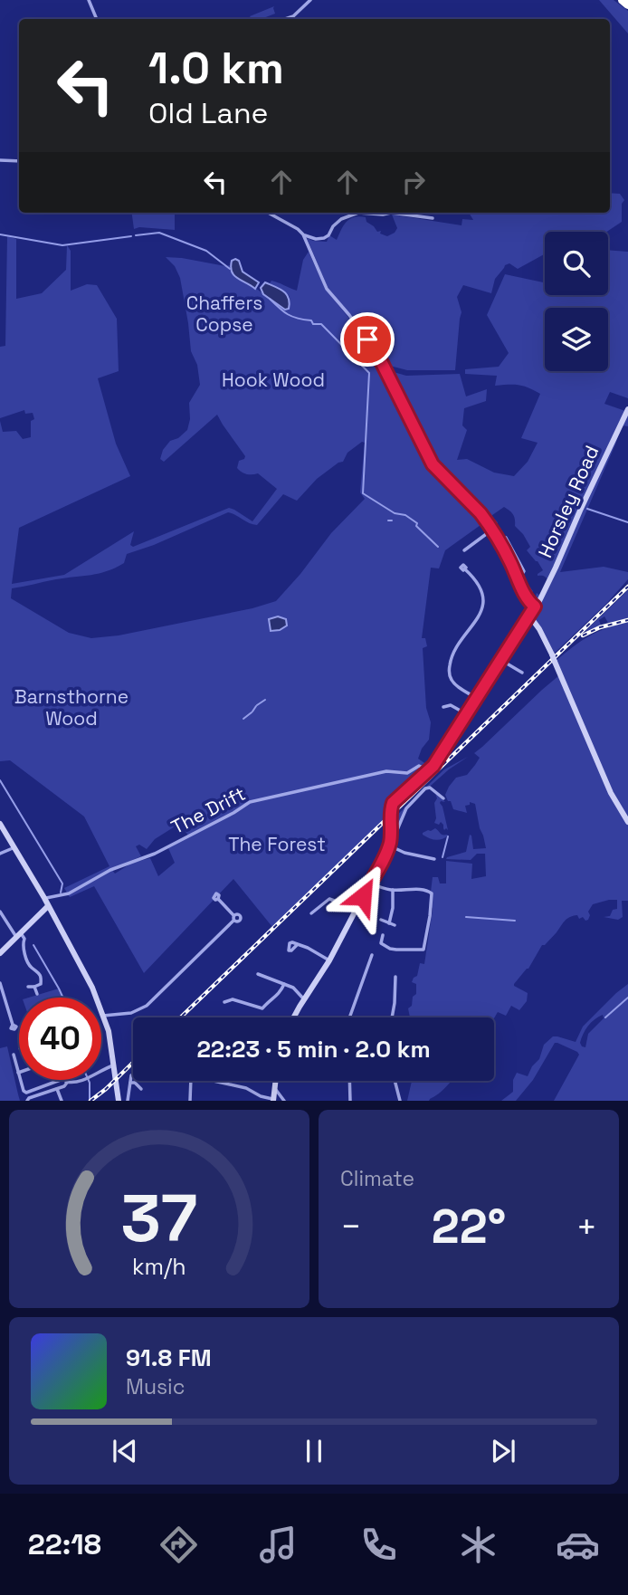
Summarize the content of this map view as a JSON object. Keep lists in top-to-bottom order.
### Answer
{
  "streets": {
    "street": ["Horsley Road", "The Drift"]
  },
  "crossings": [
    ["Horsley Road", "The Drift"]
  ],
  "parks": [
    "Chaffers Copse",
    "Hook Wood",
    "Barnsthorne Wood",
    "The Forest"
  ],
  "page": {
    "turn": ["1.0 km", "Old Lane"],
    "limit": "40",
    "trip": "22:23 · 5 min · 2.0 km",
    "tile": "Climate",
    "heat": ["−", "22°", "+"],
    "song": ["91.8 FM", "Music"],
    "tabs": "22:18",
    "gauge": ["37", "km/h"]
  }
}
